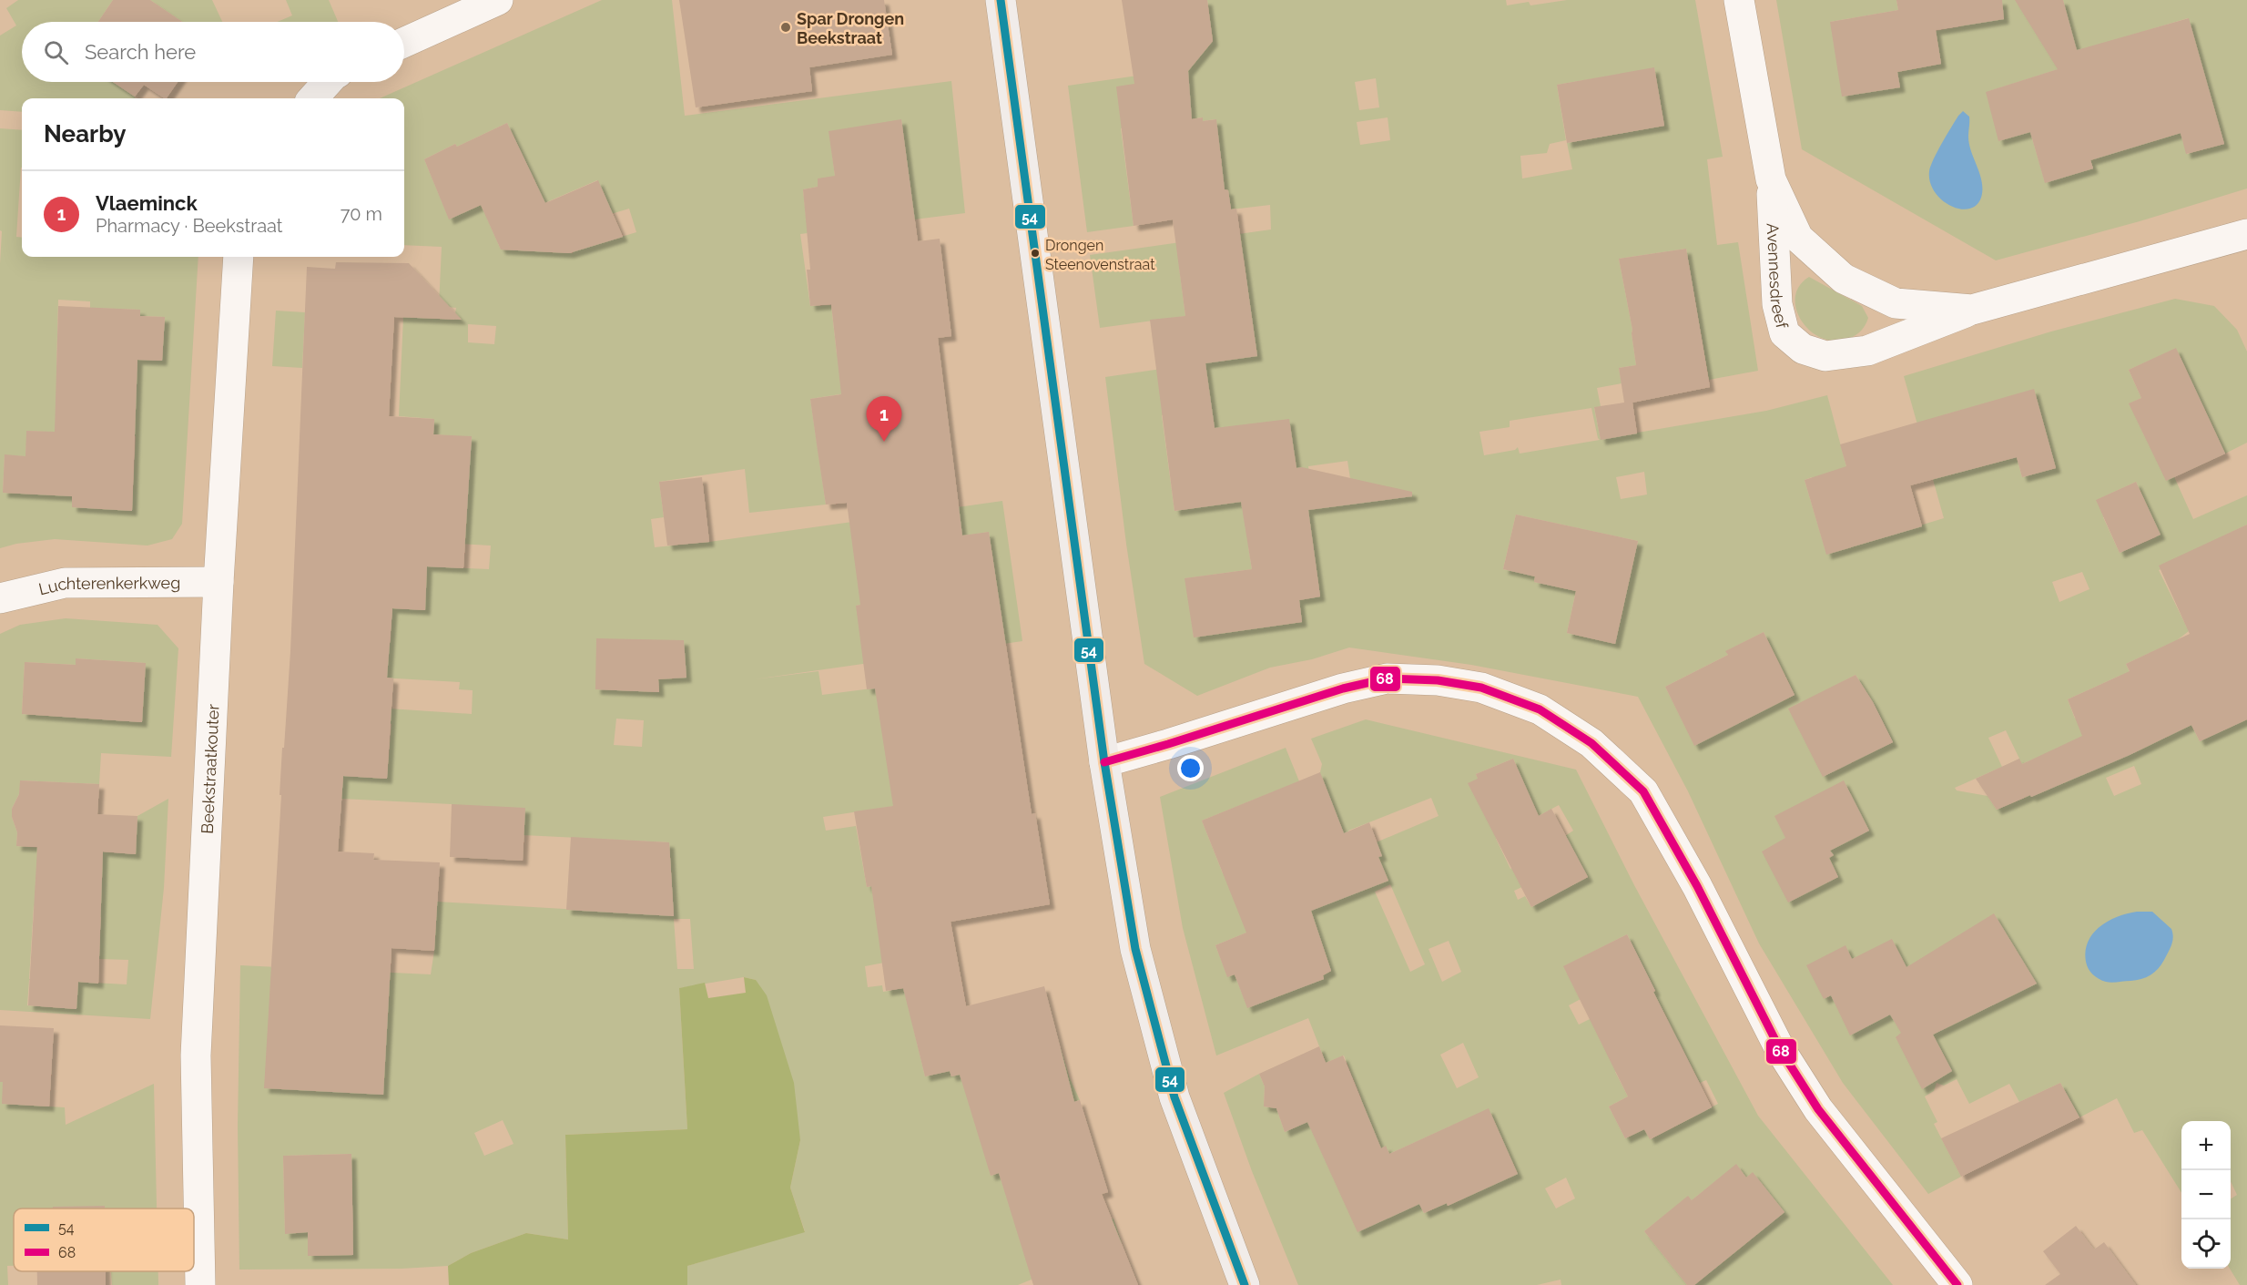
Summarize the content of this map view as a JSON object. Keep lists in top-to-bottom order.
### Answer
{
  "streets": {
    "street": ["Avennesdreef", "Luchterenkerkweg", "Beekstraatkouter"]
  },
  "crossings": [
    ["Luchterenkerkweg", "Beekstraatkouter"]
  ],
  "places": ["Spar Drongen Beekstraat", "Drongen Steenovenstraat"],
  "lines": ["transit line 54", "transit line 68"],
  "legend": ["54", "68"],
  "page": {
    "search": "Search here",
    "heading": "Nearby",
    "list": [
      {
        "mark": "1",
        "name": "Vlaeminck",
        "note": "Pharmacy · Beekstraat",
        "value": "70 m"
      }
    ],
    "pins": "1",
    "map_buttons": ["+", "−"]
  }
}
